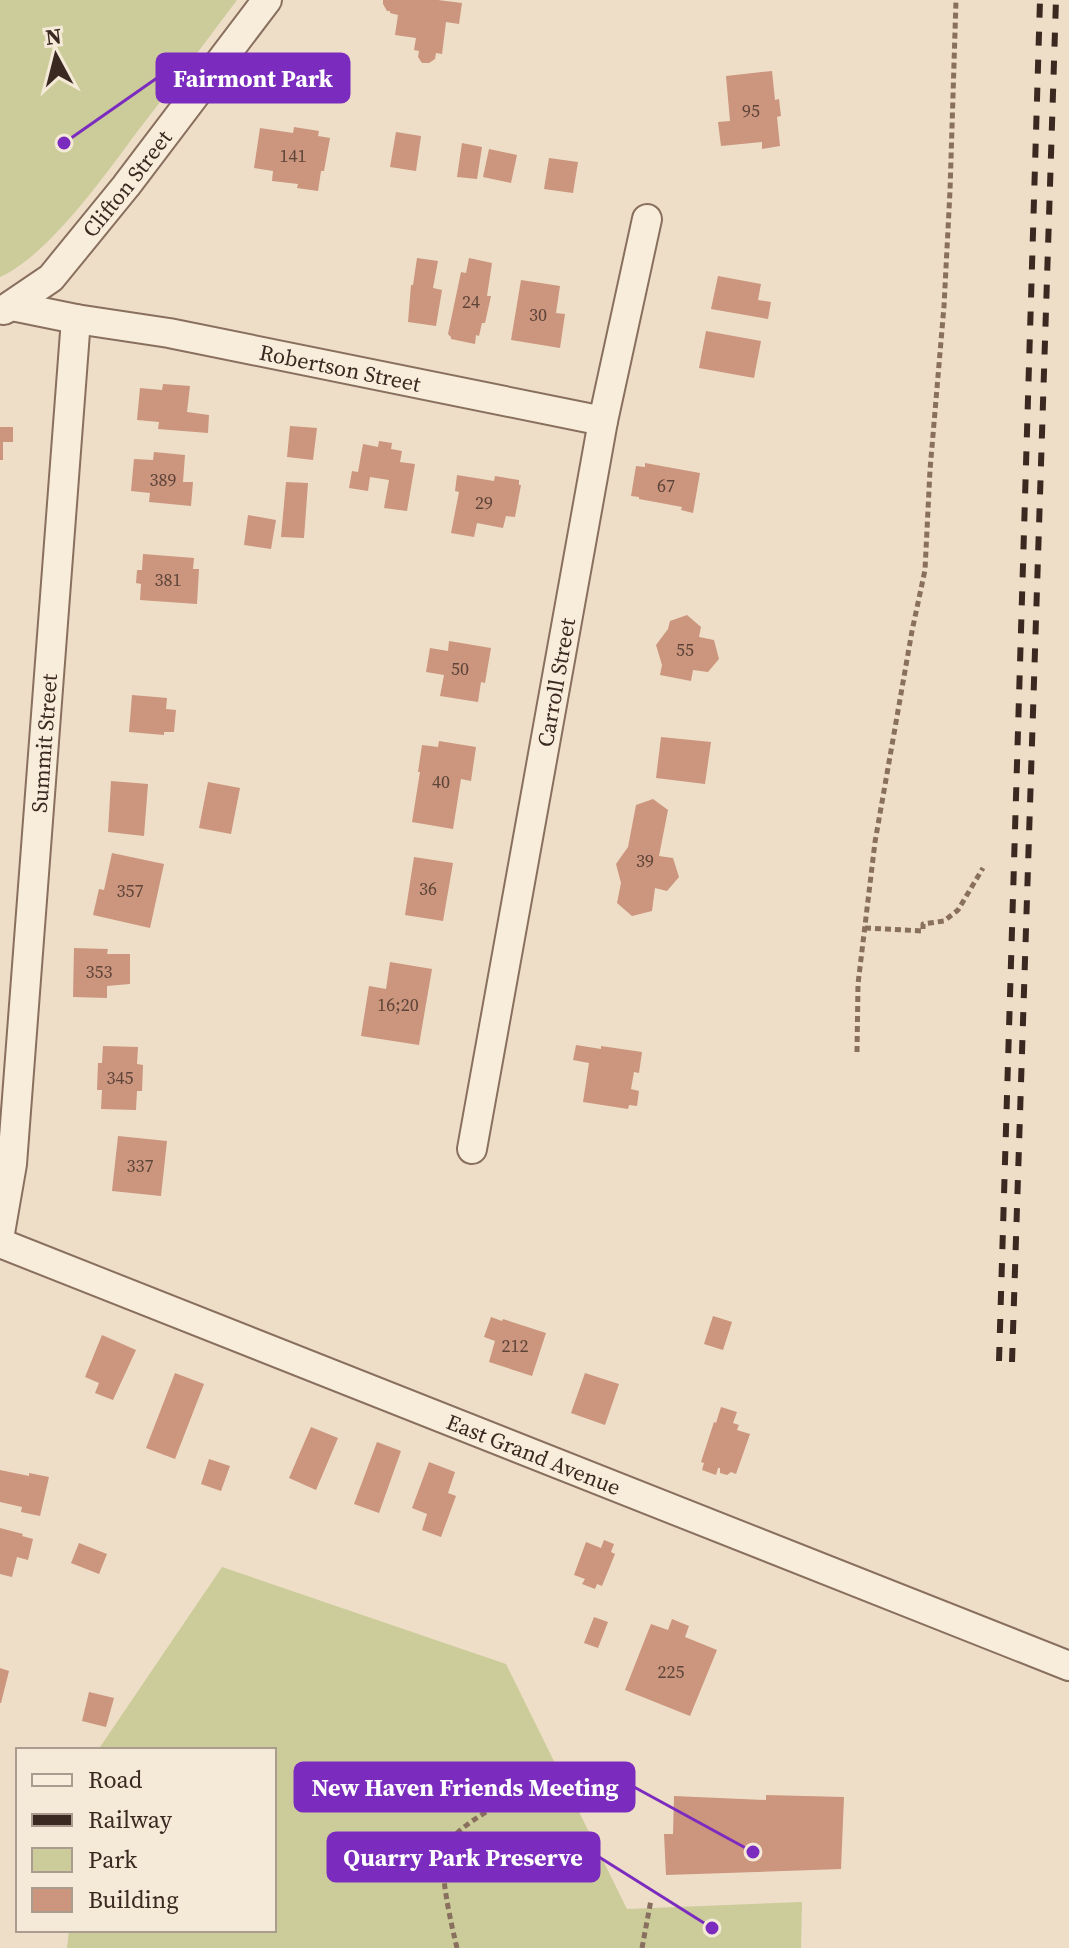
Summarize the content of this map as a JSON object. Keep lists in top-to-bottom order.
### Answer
{
  "streets": {
    "street": [
      "Clifton Street",
      "Robertson Street",
      "Carroll Street",
      "Summit Street",
      "East Grand Avenue"
    ]
  },
  "crossings": [
    ["Robertson Street", "Carroll Street"],
    ["Robertson Street", "Summit Street"]
  ],
  "places": ["Fairmont Park", "New Haven Friends Meeting", "Quarry Park Preserve"],
  "house_numbers": [
    "95",
    "141",
    "24",
    "30",
    "389",
    "67",
    "29",
    "381",
    "55",
    "50",
    "40",
    "39",
    "36",
    "357",
    "353",
    "16;20",
    "345",
    "337",
    "212",
    "225"
  ],
  "legend": [
    "Road",
    "Railway",
    "Park",
    "Building"
  ],
  "north": "top"
}
